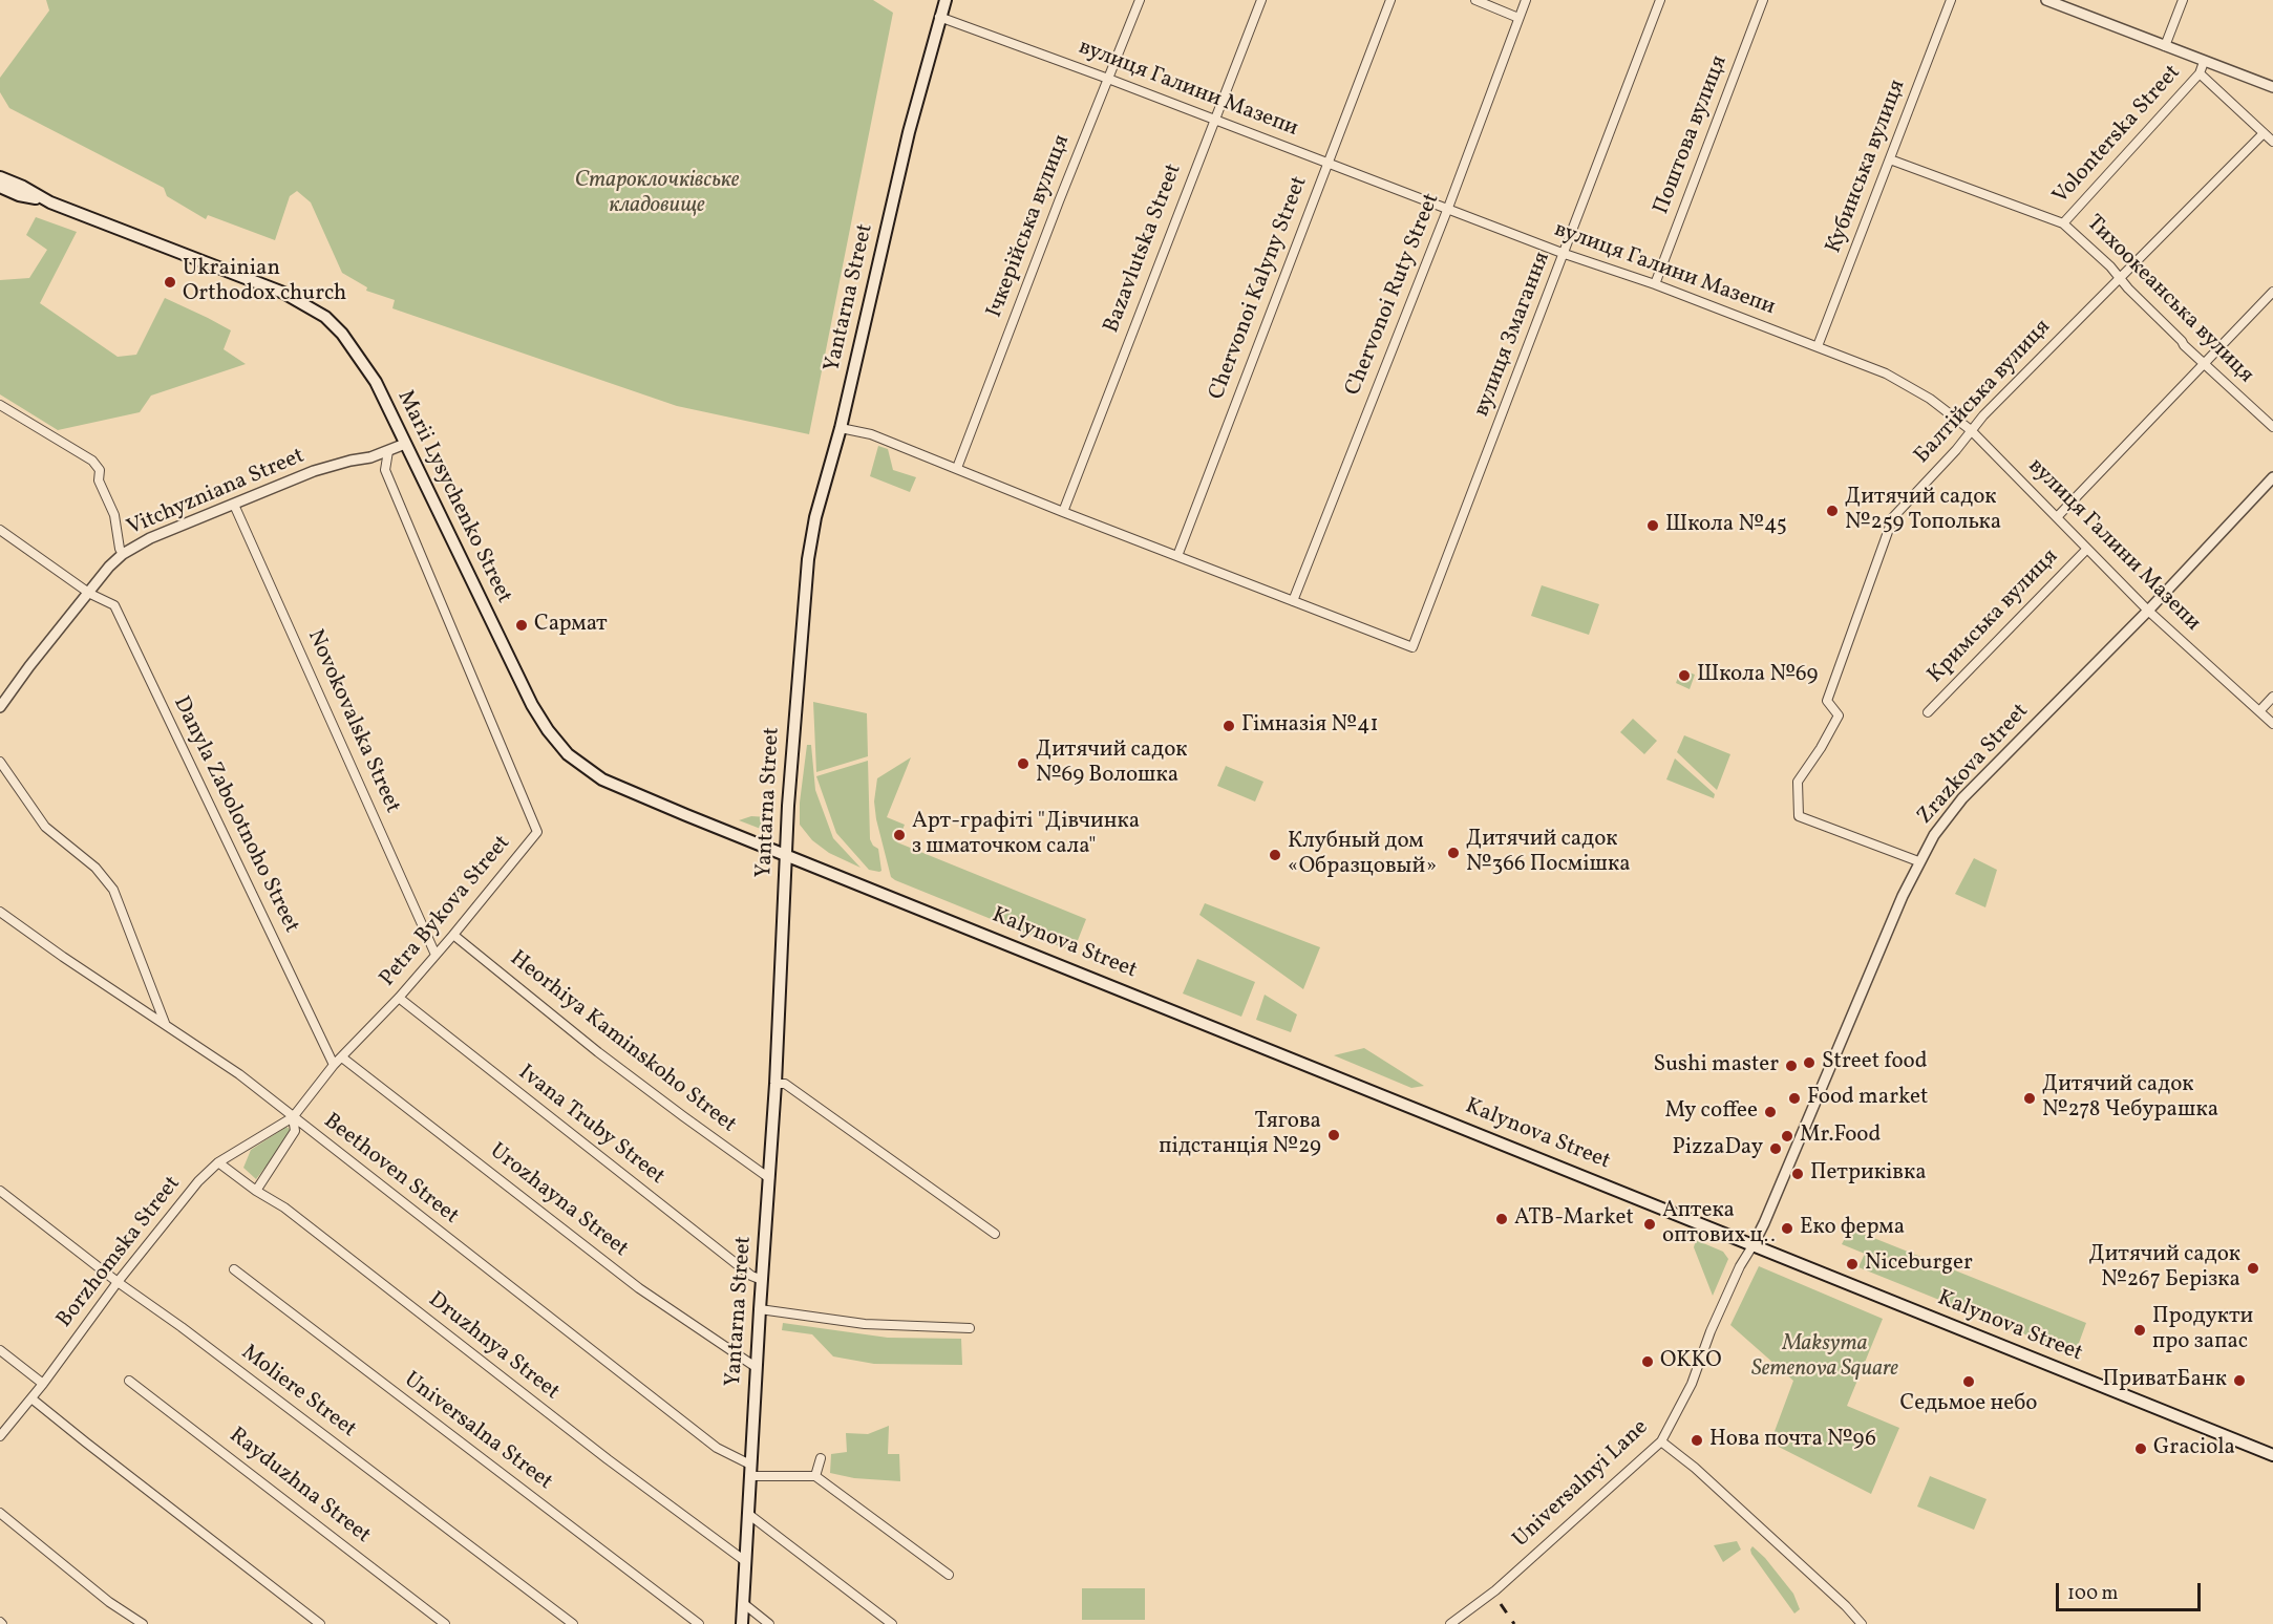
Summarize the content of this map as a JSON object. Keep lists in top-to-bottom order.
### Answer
{
  "streets": {
    "main road": ["Yantarna Street", "Marii Lysychenko Street", "Kalynova Street"],
    "street": [
      "вулиця Галини Мазепи",
      "Поштова вулиця",
      "Volonterska Street",
      "Кубинська вулиця",
      "Ічкерійська вулиця",
      "Bazavlutska Street",
      "Chervonoi Kalyny Street",
      "Chervonoi Ruty Street",
      "Тихоокеанська вулиця",
      "вулиця Змагання",
      "Балтійська вулиця",
      "Vitchyzniana Street",
      "Кримська вулиця",
      "Novokovalska Street",
      "Zrazkova Street",
      "Danyla Zabolotnoho Street",
      "Petra Bykova Street",
      "Heorhiya Kaminskoho Street",
      "Ivana Truby Street",
      "Beethoven Street",
      "Urozhayna Street",
      "Borzhomska Street",
      "Druzhnya Street",
      "Moliere Street",
      "Universalna Street",
      "Universalnyi Lane",
      "Rayduzhna Street"
    ]
  },
  "crossings": [
    ["вулиця Галини Мазепи", "Поштова вулиця"],
    ["вулиця Галини Мазепи", "Кубинська вулиця"],
    ["вулиця Галини Мазепи", "Ічкерійська вулиця"],
    ["вулиця Галини Мазепи", "Bazavlutska Street"],
    ["вулиця Галини Мазепи", "Chervonoi Kalyny Street"],
    ["вулиця Галини Мазепи", "Chervonoi Ruty Street"],
    ["вулиця Галини Мазепи", "Yantarna Street"],
    ["вулиця Галини Мазепи", "вулиця Змагання"],
    ["вулиця Галини Мазепи", "Балтійська вулиця"],
    ["вулиця Галини Мазепи", "Кримська вулиця"],
    ["вулиця Галини Мазепи", "Zrazkova Street"],
    ["Volonterska Street", "Тихоокеанська вулиця"],
    ["Кубинська вулиця", "Тихоокеанська вулиця"],
    ["Chervonoi Ruty Street", "вулиця Змагання"],
    ["Yantarna Street", "Marii Lysychenko Street"],
    ["Yantarna Street", "Kalynova Street"],
    ["Yantarna Street", "Heorhiya Kaminskoho Street"],
    ["Yantarna Street", "Ivana Truby Street"],
    ["Yantarna Street", "Beethoven Street"],
    ["Yantarna Street", "Urozhayna Street"],
    ["Yantarna Street", "Druzhnya Street"],
    ["Тихоокеанська вулиця", "Балтійська вулиця"],
    ["Тихоокеанська вулиця", "Кримська вулиця"],
    ["Балтійська вулиця", "Zrazkova Street"],
    ["Vitchyzniana Street", "Marii Lysychenko Street"],
    ["Vitchyzniana Street", "Novokovalska Street"],
    ["Vitchyzniana Street", "Danyla Zabolotnoho Street"],
    ["Vitchyzniana Street", "Petra Bykova Street"],
    ["Marii Lysychenko Street", "Kalynova Street"],
    ["Novokovalska Street", "Petra Bykova Street"],
    ["Zrazkova Street", "Kalynova Street"],
    ["Zrazkova Street", "Universalnyi Lane"],
    ["Danyla Zabolotnoho Street", "Petra Bykova Street"],
    ["Petra Bykova Street", "Heorhiya Kaminskoho Street"],
    ["Petra Bykova Street", "Ivana Truby Street"],
    ["Petra Bykova Street", "Beethoven Street"],
    ["Petra Bykova Street", "Urozhayna Street"],
    ["Petra Bykova Street", "Borzhomska Street"],
    ["Petra Bykova Street", "Druzhnya Street"],
    ["Kalynova Street", "Universalnyi Lane"],
    ["Beethoven Street", "Borzhomska Street"],
    ["Borzhomska Street", "Druzhnya Street"],
    ["Borzhomska Street", "Moliere Street"]
  ],
  "parks": ["Староклочківське кладовище", "Maksyma Semenova Square"],
  "places": [
    "Ukrainian Orthodox church",
    "Дитячий садок №259 Тополька",
    "Школа №45",
    "Сармат",
    "Школа №69",
    "Гімназія №41",
    "Дитячий садок №69 Волошка",
    "Арт-графіті \"Дівчинка з шматочком сала\"",
    "Дитячий садок №366 Посмішка",
    "Клубный дом «Образцовый»",
    "Street food",
    "Sushi master",
    "Food market",
    "Дитячий садок №278 Чебурашка",
    "My coffee",
    "Тягова пiдстанцiя №29",
    "Mr.Food",
    "PizzaDay",
    "Петриківка",
    "ATB-Market",
    "Аптека оптових ц‥",
    "Еко ферма",
    "Niceburger",
    "Дитячий садок №267 Берізка",
    "Продукти про запас",
    "OKKO",
    "ПриватБанк",
    "Седьмое небо",
    "Нова почта №96",
    "Graciola"
  ],
  "scale_bar": "100 m"
}
